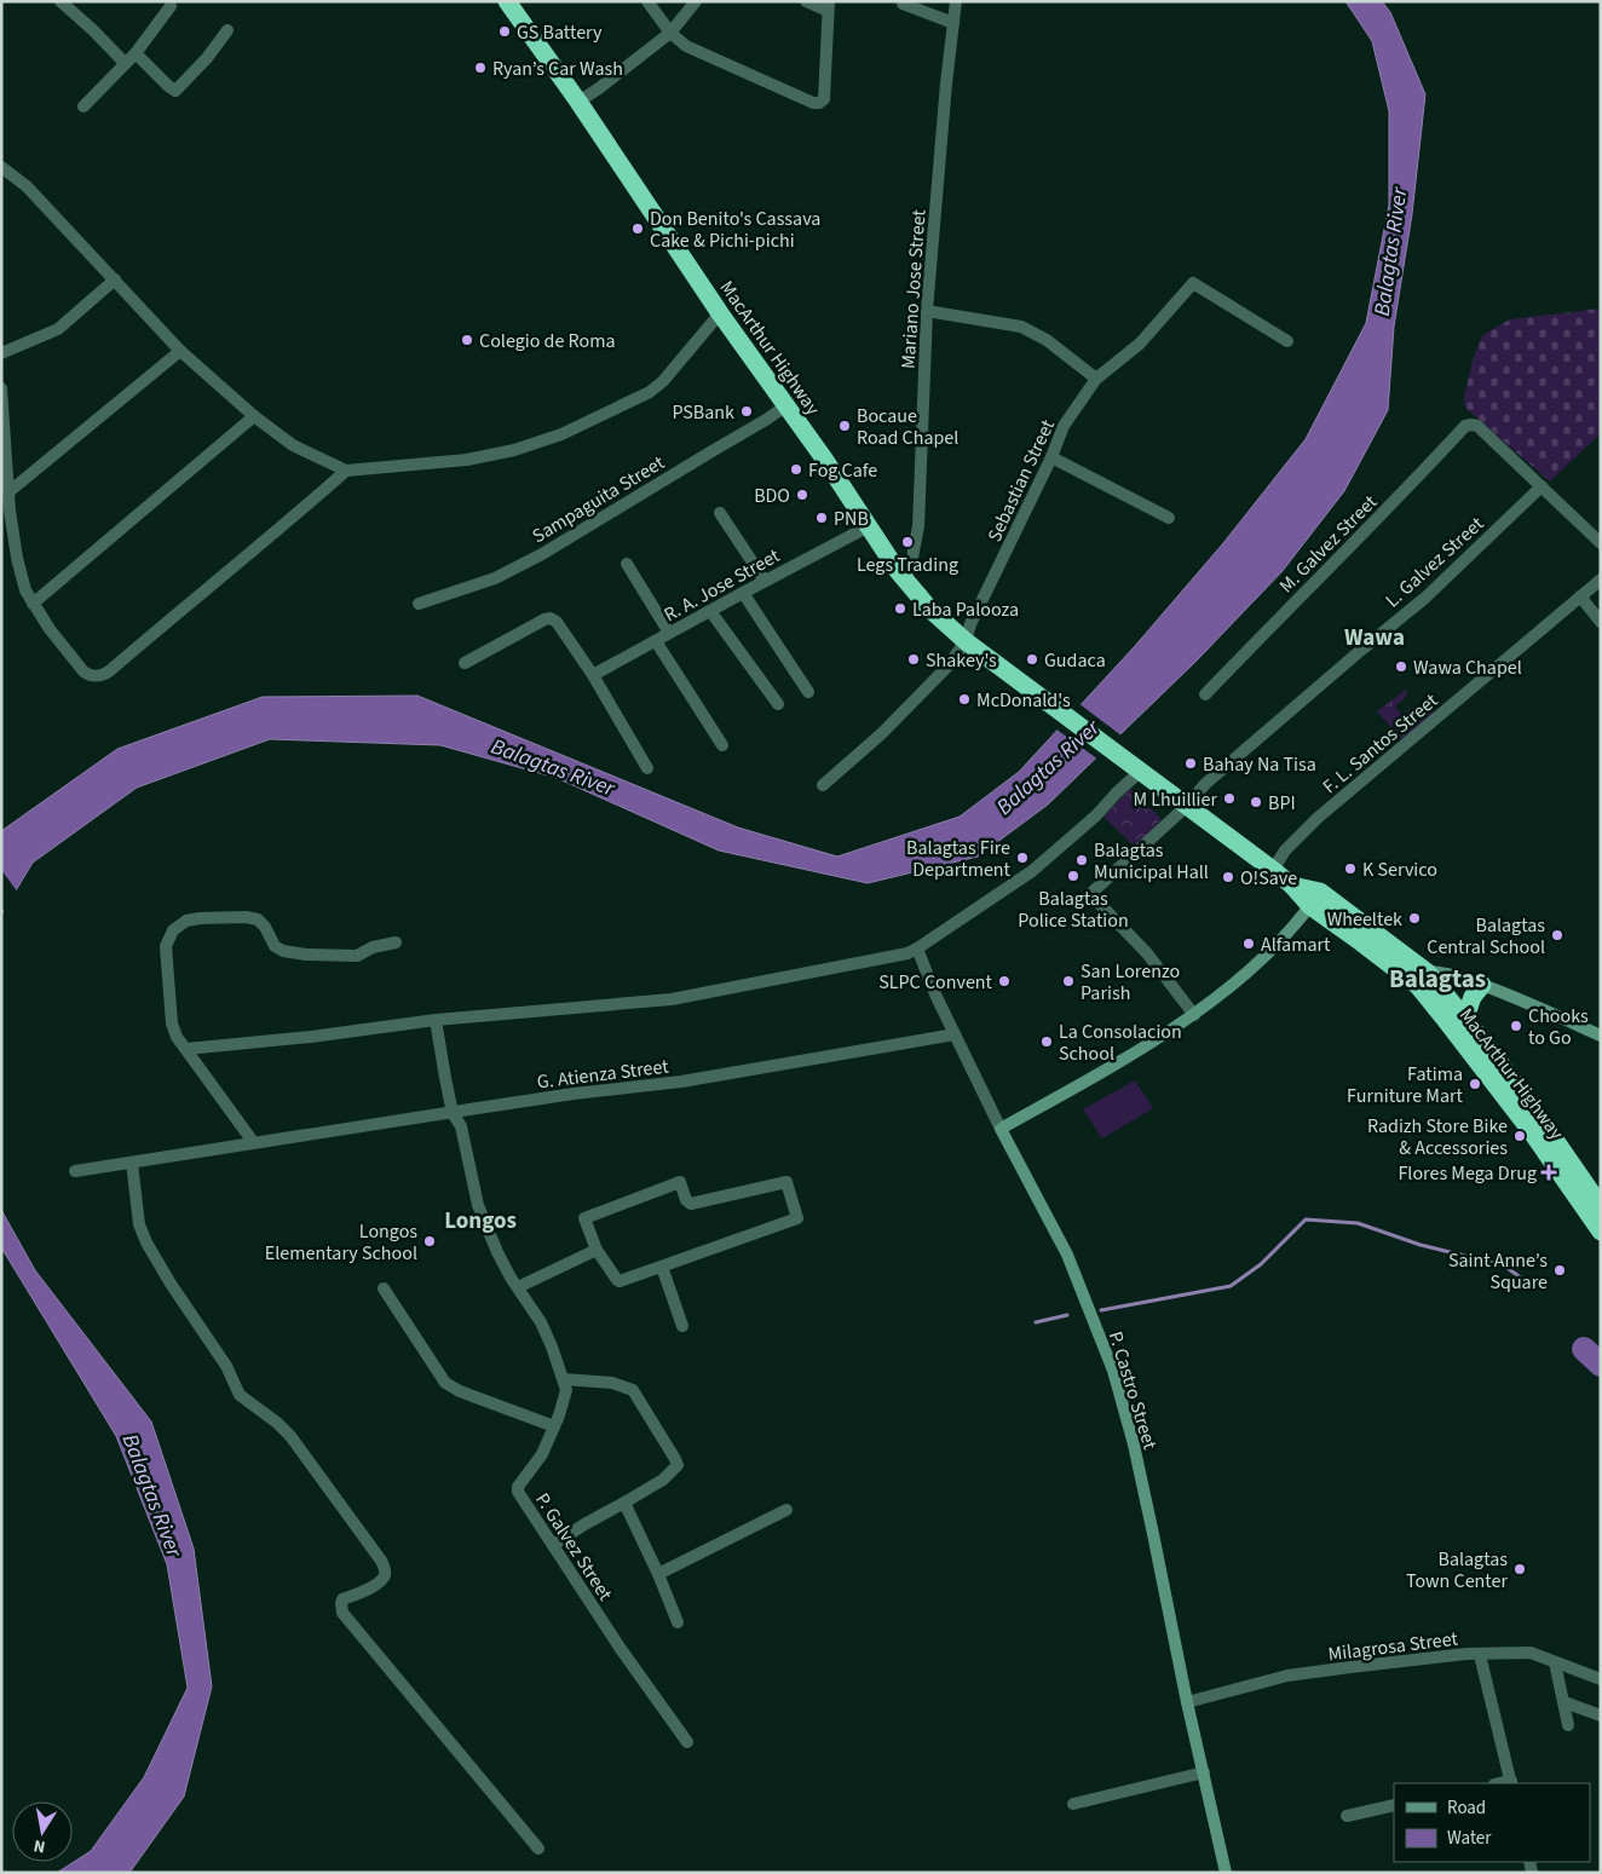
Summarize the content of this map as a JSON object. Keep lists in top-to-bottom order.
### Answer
{
  "streets": {
    "highway": ["MacArthur Highway"],
    "street": [
      "Mariano Jose Street",
      "Sebastian Street",
      "Sampaguita Street",
      "M. Galvez Street",
      "L. Galvez Street",
      "R. A. Jose Street",
      "F. L. Santos Street",
      "G. Atienza Street",
      "P. Castro Street",
      "P. Galvez Street",
      "Milagrosa Street"
    ]
  },
  "crossings": [
    ["Mariano Jose Street", "MacArthur Highway"],
    ["MacArthur Highway", "Sebastian Street"],
    ["MacArthur Highway", "Sampaguita Street"],
    ["MacArthur Highway", "L. Galvez Street"],
    ["MacArthur Highway", "R. A. Jose Street"],
    ["MacArthur Highway", "F. L. Santos Street"],
    ["M. Galvez Street", "L. Galvez Street"],
    ["G. Atienza Street", "P. Castro Street"],
    ["G. Atienza Street", "P. Galvez Street"],
    ["P. Castro Street", "Milagrosa Street"]
  ],
  "districts": ["Wawa", "Balagtas", "Longos"],
  "water": ["Balagtas River"],
  "places": {
    "other": [
      "GS Battery",
      "Ryan’s Car Wash",
      "Don Benito's Cassava Cake & Pichi-pichi",
      "Colegio de Roma",
      "PSBank",
      "Bocaue Road Chapel",
      "Fog Cafe",
      "BDO",
      "PNB",
      "Legs Trading",
      "Laba Palooza",
      "Shakey's",
      "Gudaca",
      "Wawa Chapel",
      "McDonald's",
      "Bahay Na Tisa",
      "M Lhuillier",
      "BPI",
      "Balagtas Fire Department",
      "Balagtas Municipal Hall",
      "K Servico",
      "Balagtas Police Station",
      "O!Save",
      "Wheeltek",
      "Balagtas Central School",
      "Alfamart",
      "SLPC Convent",
      "San Lorenzo Parish",
      "Chooks to Go",
      "La Consolacion School",
      "Fatima Furniture Mart",
      "Radizh Store Bike & Accessories",
      "Longos Elementary School",
      "Saint Anne’s Square",
      "Balagtas Town Center"
    ],
    "health": ["Flores Mega Drug"]
  },
  "legend": ["Road", "Water"],
  "north": "bottom"
}
